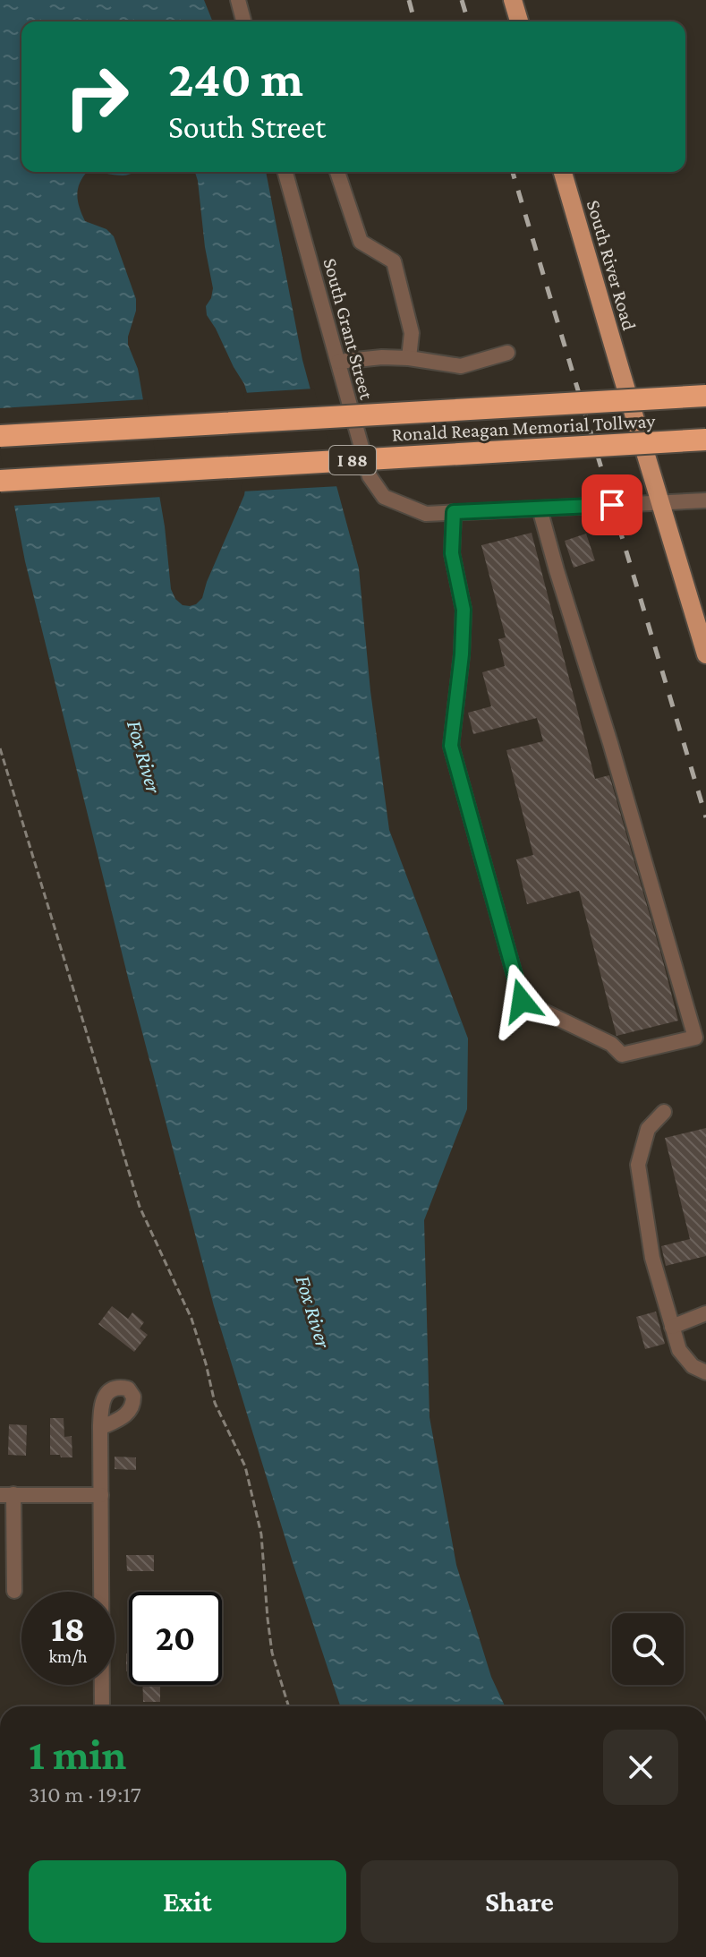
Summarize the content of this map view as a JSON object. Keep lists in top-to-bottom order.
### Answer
{
  "streets": {
    "highway": ["Ronald Reagan Memorial Tollway", "I 88"],
    "main road": ["South River Road"],
    "street": ["South Grant Street"]
  },
  "water": ["Fox River"],
  "page": {
    "turn": ["240 m", "South Street"],
    "speed": "18 km/h",
    "limit": "20",
    "heading": ["1 min", "310 m · 19:17"],
    "buttons": ["Exit", "Share"]
  }
}
